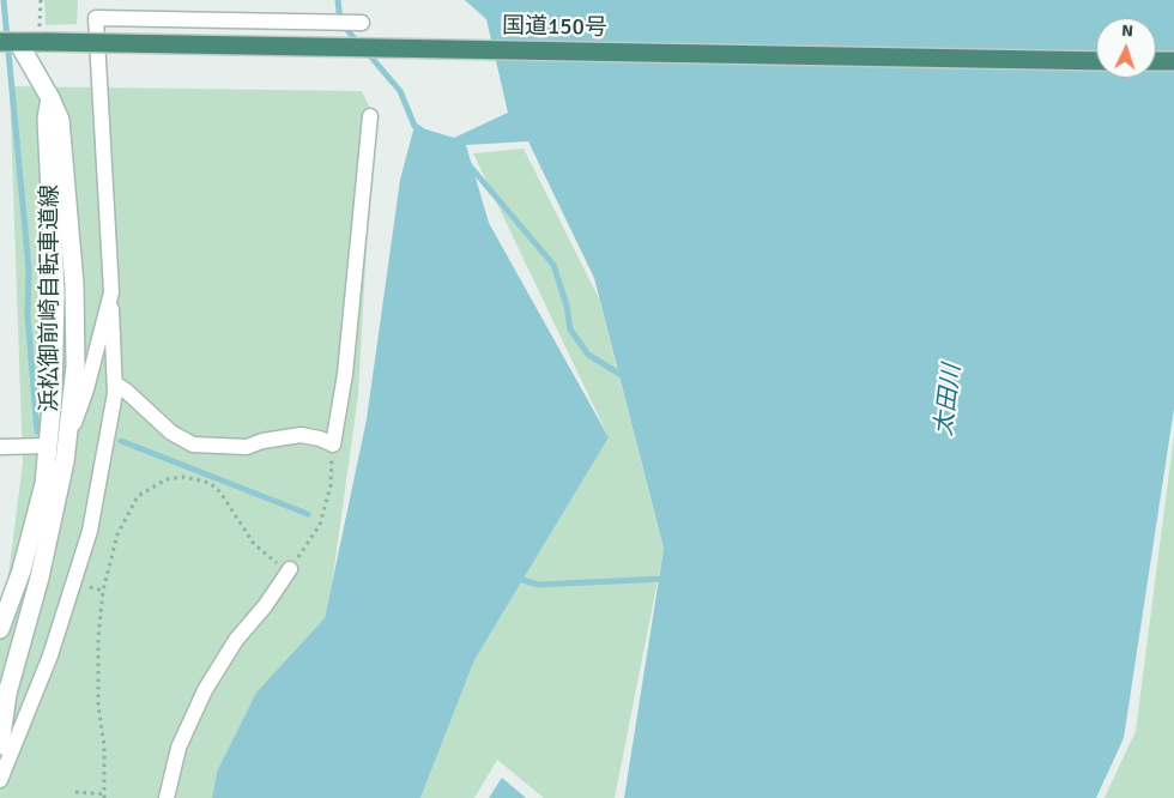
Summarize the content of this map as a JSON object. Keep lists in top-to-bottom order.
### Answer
{
  "streets": {
    "highway": ["国道150号"],
    "main road": ["浜松御前崎自転車道線"]
  },
  "crossings": [
    ["国道150号", "浜松御前崎自転車道線"]
  ],
  "water": ["太田川"],
  "north": "top"
}
